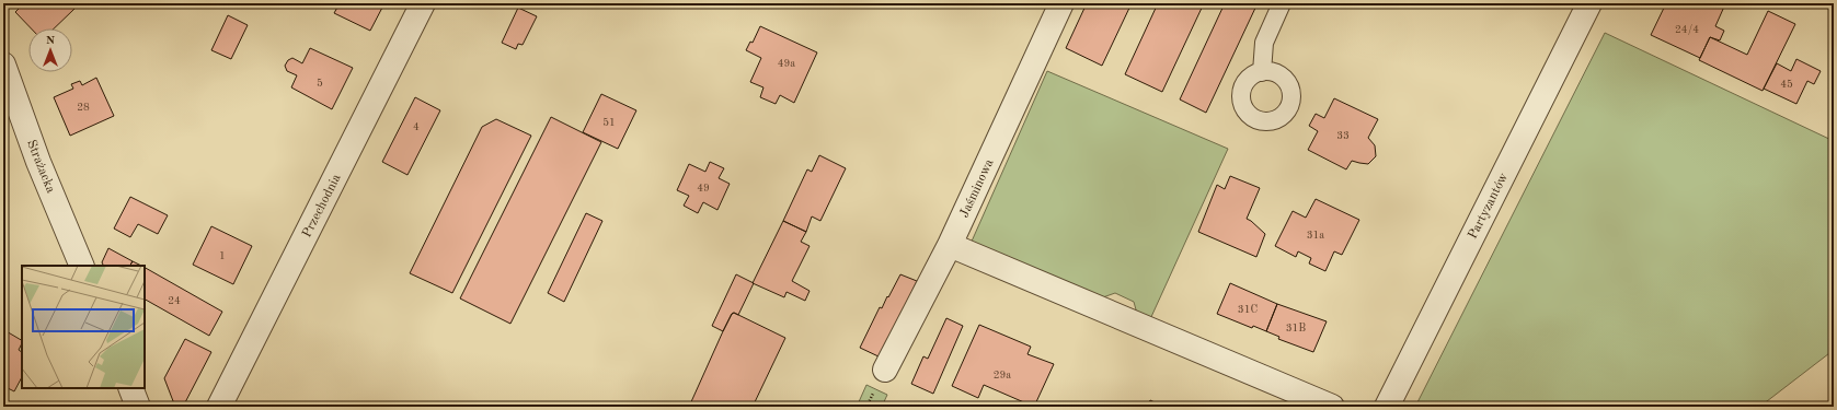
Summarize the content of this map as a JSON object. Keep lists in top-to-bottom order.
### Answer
{
  "streets": {
    "street": [
      "Strażacka",
      "Jaśminowa",
      "Przechodnia",
      "Partyzantów"
    ]
  },
  "house_numbers": [
    "24/4",
    "49a",
    "5",
    "45",
    "28",
    "51",
    "4",
    "33",
    "49",
    "31a",
    "1",
    "24",
    "31C",
    "31B",
    "29a"
  ],
  "north": "top"
}
